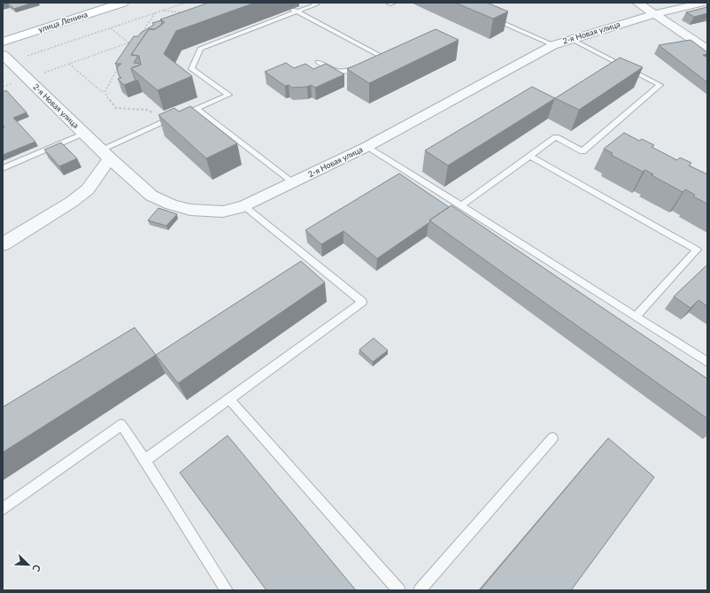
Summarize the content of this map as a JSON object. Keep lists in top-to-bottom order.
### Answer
{
  "streets": {
    "main road": ["улица Ленина"],
    "street": ["2-я Новая улица"]
  },
  "north": "bottom right"
}
